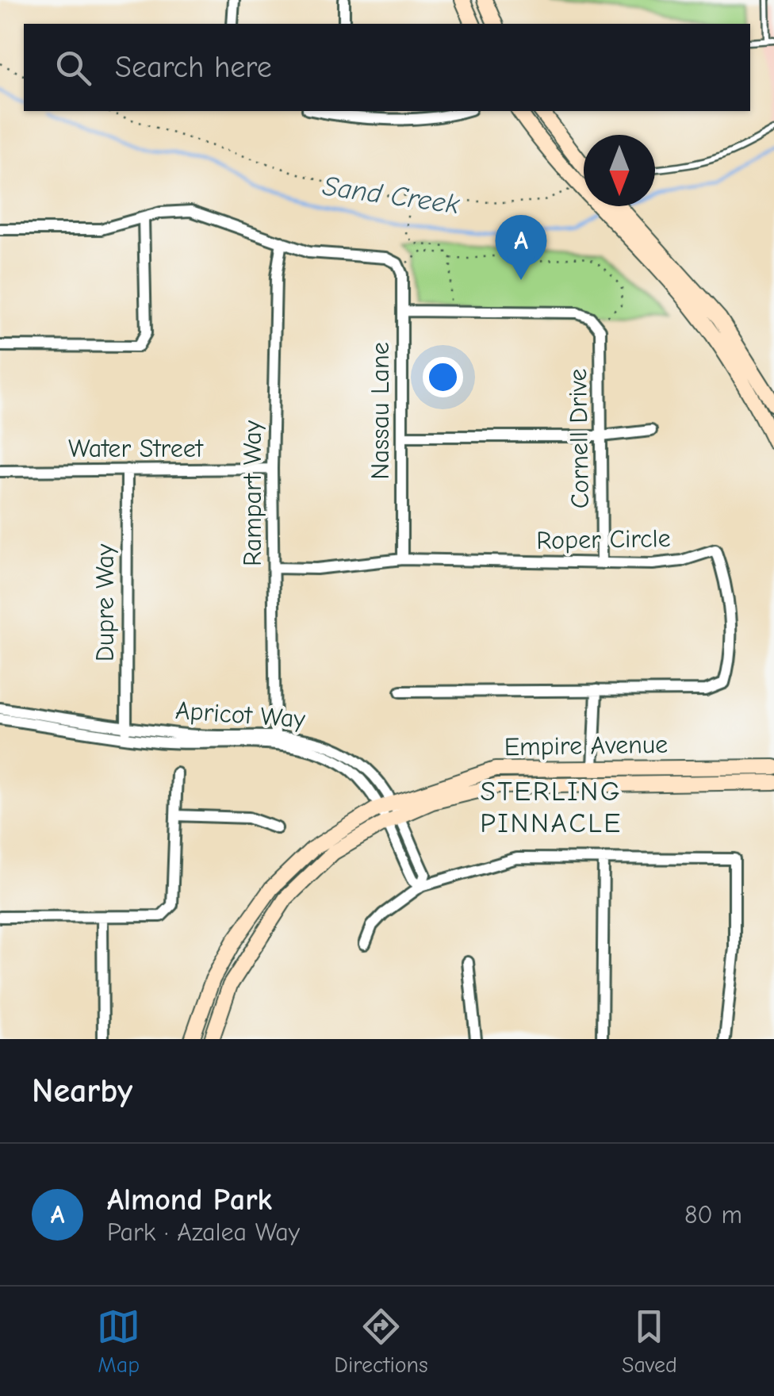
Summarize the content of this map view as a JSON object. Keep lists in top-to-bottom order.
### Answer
{
  "streets": {
    "street": [
      "Nassau Lane",
      "Cornell Drive",
      "Water Street",
      "Rampart Way",
      "Roper Circle",
      "Dupre Way",
      "Apricot Way",
      "Empire Avenue"
    ]
  },
  "crossings": [
    ["Nassau Lane", "Roper Circle"],
    ["Cornell Drive", "Roper Circle"],
    ["Water Street", "Rampart Way"],
    ["Water Street", "Dupre Way"],
    ["Rampart Way", "Roper Circle"],
    ["Rampart Way", "Apricot Way"],
    ["Dupre Way", "Apricot Way"],
    ["Apricot Way", "Empire Avenue"]
  ],
  "districts": ["STERLING PINNACLE"],
  "water": ["Sand Creek"],
  "north": "bottom",
  "page": {
    "search": "Search here",
    "pins": "A",
    "heading": "Nearby",
    "list": [
      {
        "mark": "A",
        "name": "Almond Park",
        "note": "Park · Azalea Way",
        "value": "80 m"
      }
    ],
    "nav": ["Map", "Directions", "Saved"]
  }
}
